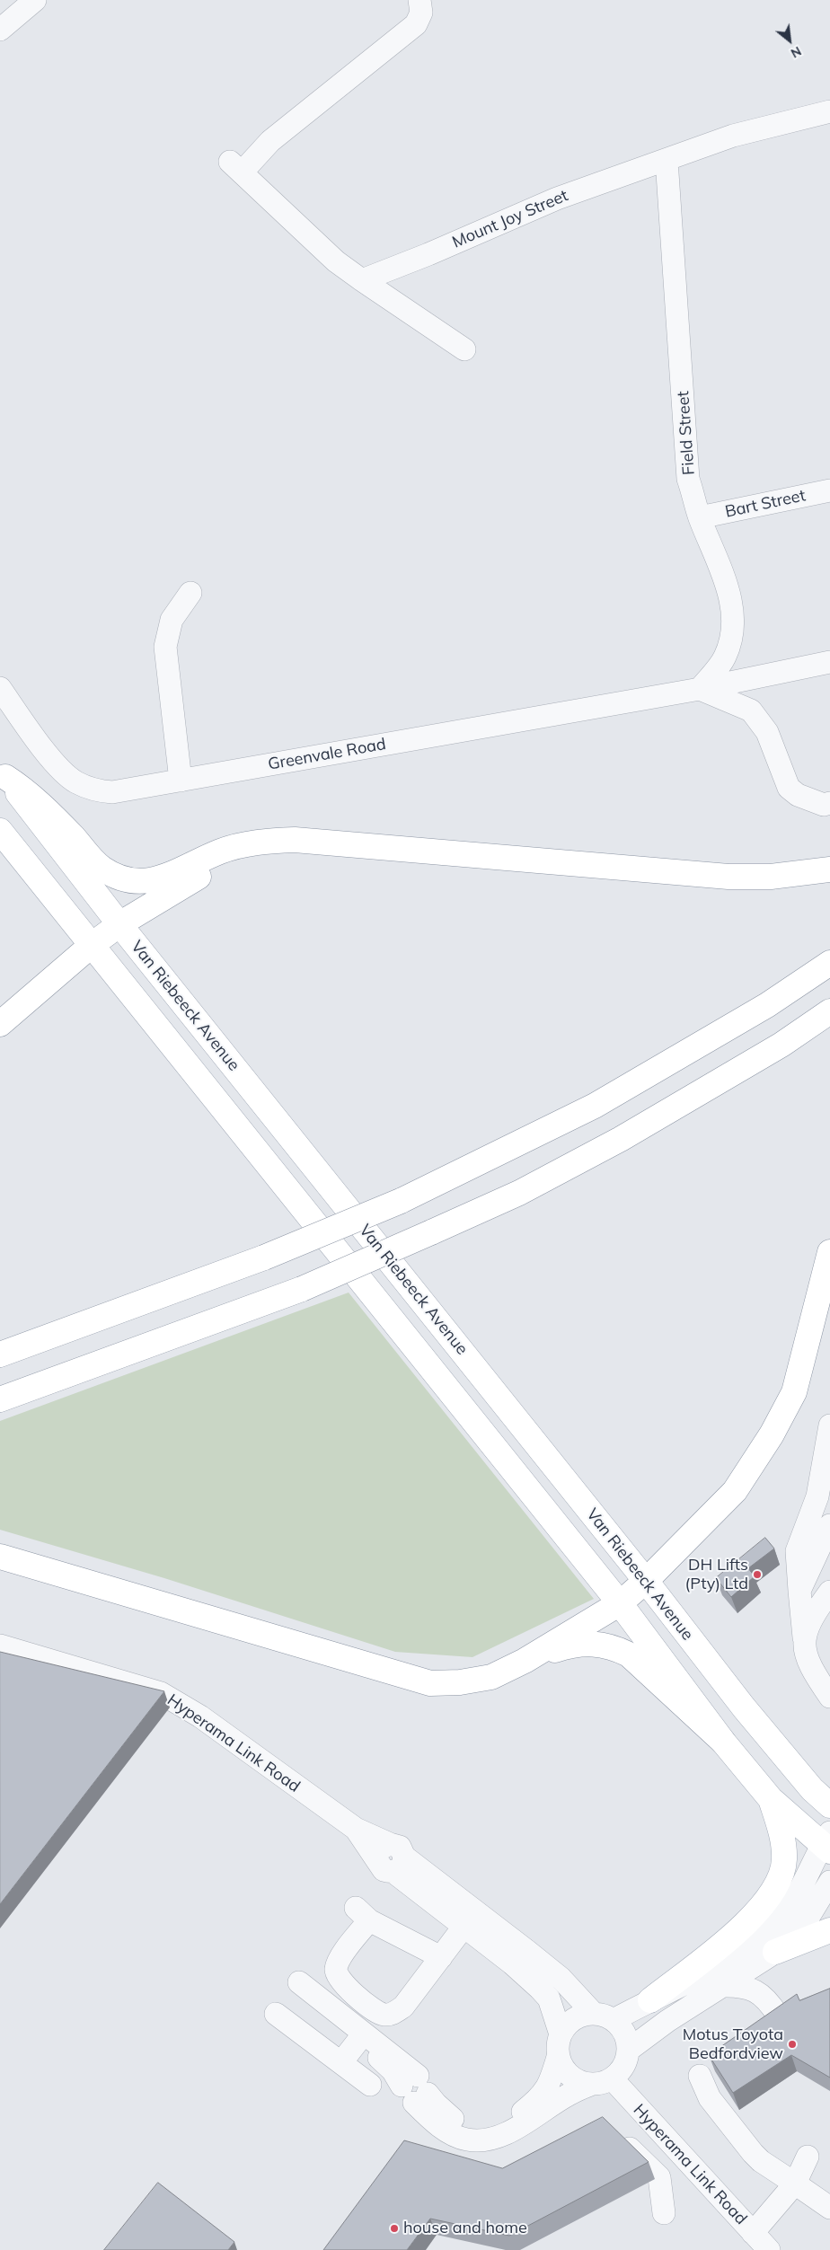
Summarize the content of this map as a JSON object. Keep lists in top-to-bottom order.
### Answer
{
  "streets": {
    "main road": ["Van Riebeeck Avenue"],
    "street": [
      "Mount Joy Street",
      "Field Street",
      "Bart Street",
      "Greenvale Road",
      "Hyperama Link Road"
    ]
  },
  "crossings": [
    ["Mount Joy Street", "Field Street"],
    ["Field Street", "Bart Street"],
    ["Field Street", "Greenvale Road"]
  ],
  "places": ["DH Lifts (Pty) Ltd", "Motus Toyota Bedfordview", "house and home"],
  "north": "bottom right"
}
